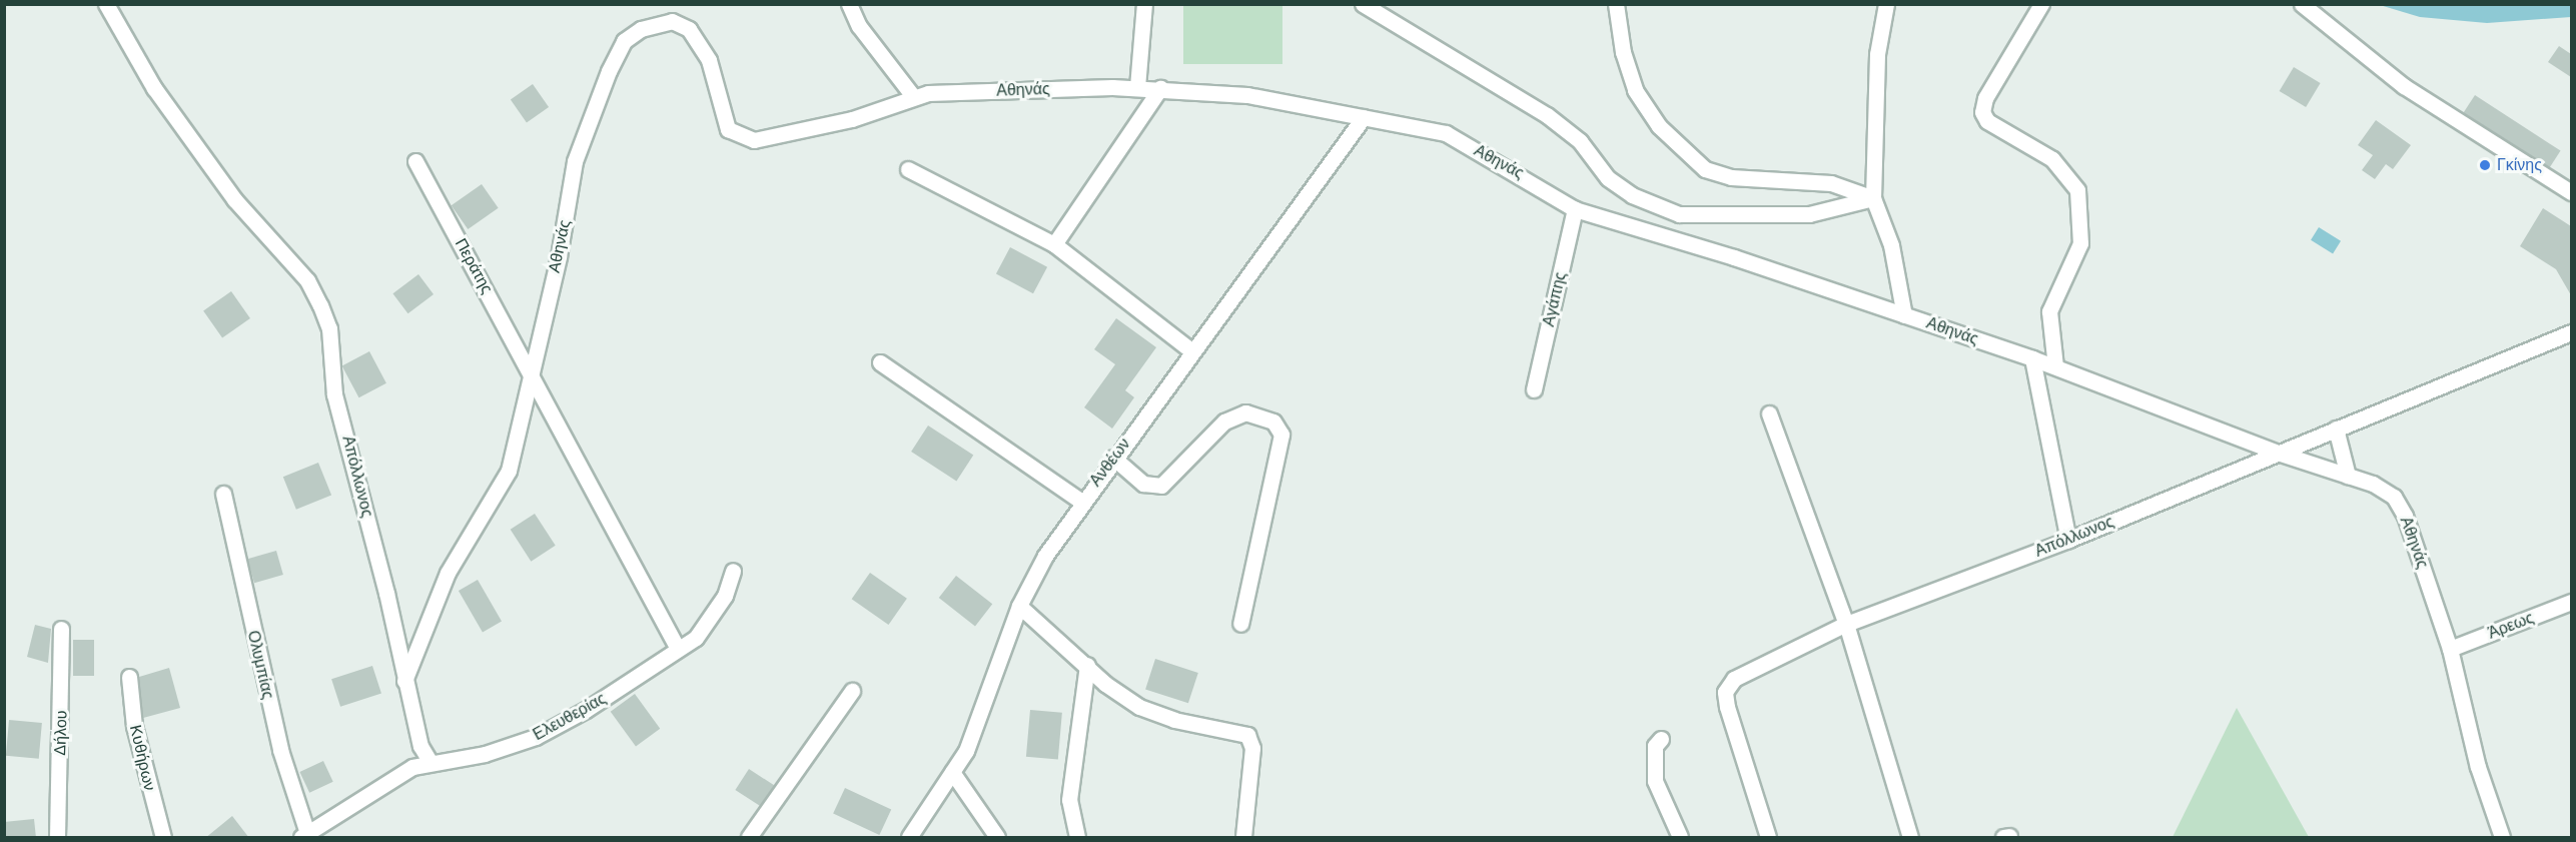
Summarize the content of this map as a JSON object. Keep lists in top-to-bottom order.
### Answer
{
  "streets": {
    "street": [
      "Αθηνάς",
      "Περάτης",
      "Αγάπης",
      "Ανθέων",
      "Απόλλωνος",
      "Άρεως",
      "Ολυμπίας",
      "Ελευθερίας",
      "Δήλου",
      "Κυθήρων"
    ]
  },
  "crossings": [
    ["Αθηνάς", "Περάτης"],
    ["Αθηνάς", "Αγάπης"],
    ["Αθηνάς", "Ανθέων"],
    ["Αθηνάς", "Απόλλωνος"],
    ["Αθηνάς", "Άρεως"],
    ["Περάτης", "Ελευθερίας"],
    ["Απόλλωνος", "Ελευθερίας"],
    ["Ολυμπίας", "Ελευθερίας"]
  ],
  "places": ["Γκίνης"]
}
